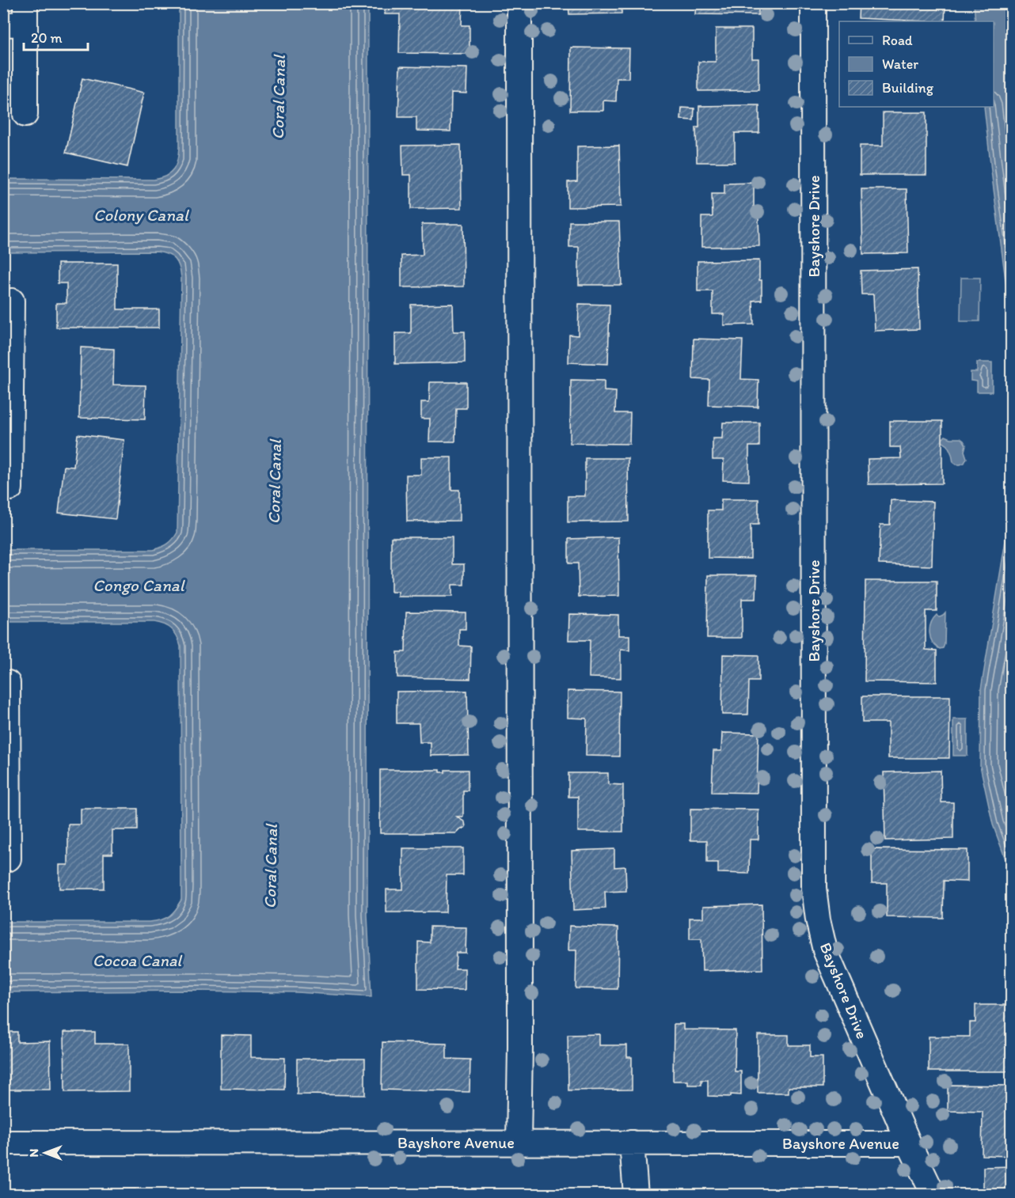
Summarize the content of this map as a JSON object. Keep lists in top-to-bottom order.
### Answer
{
  "streets": {
    "street": ["Bayshore Drive", "Bayshore Avenue"]
  },
  "crossings": [
    ["Bayshore Drive", "Bayshore Avenue"]
  ],
  "water": [
    "Coral Canal",
    "Colony Canal",
    "Congo Canal",
    "Cocoa Canal"
  ],
  "legend": ["Road", "Water", "Building"],
  "scale_bar": "20 m",
  "north": "left"
}
